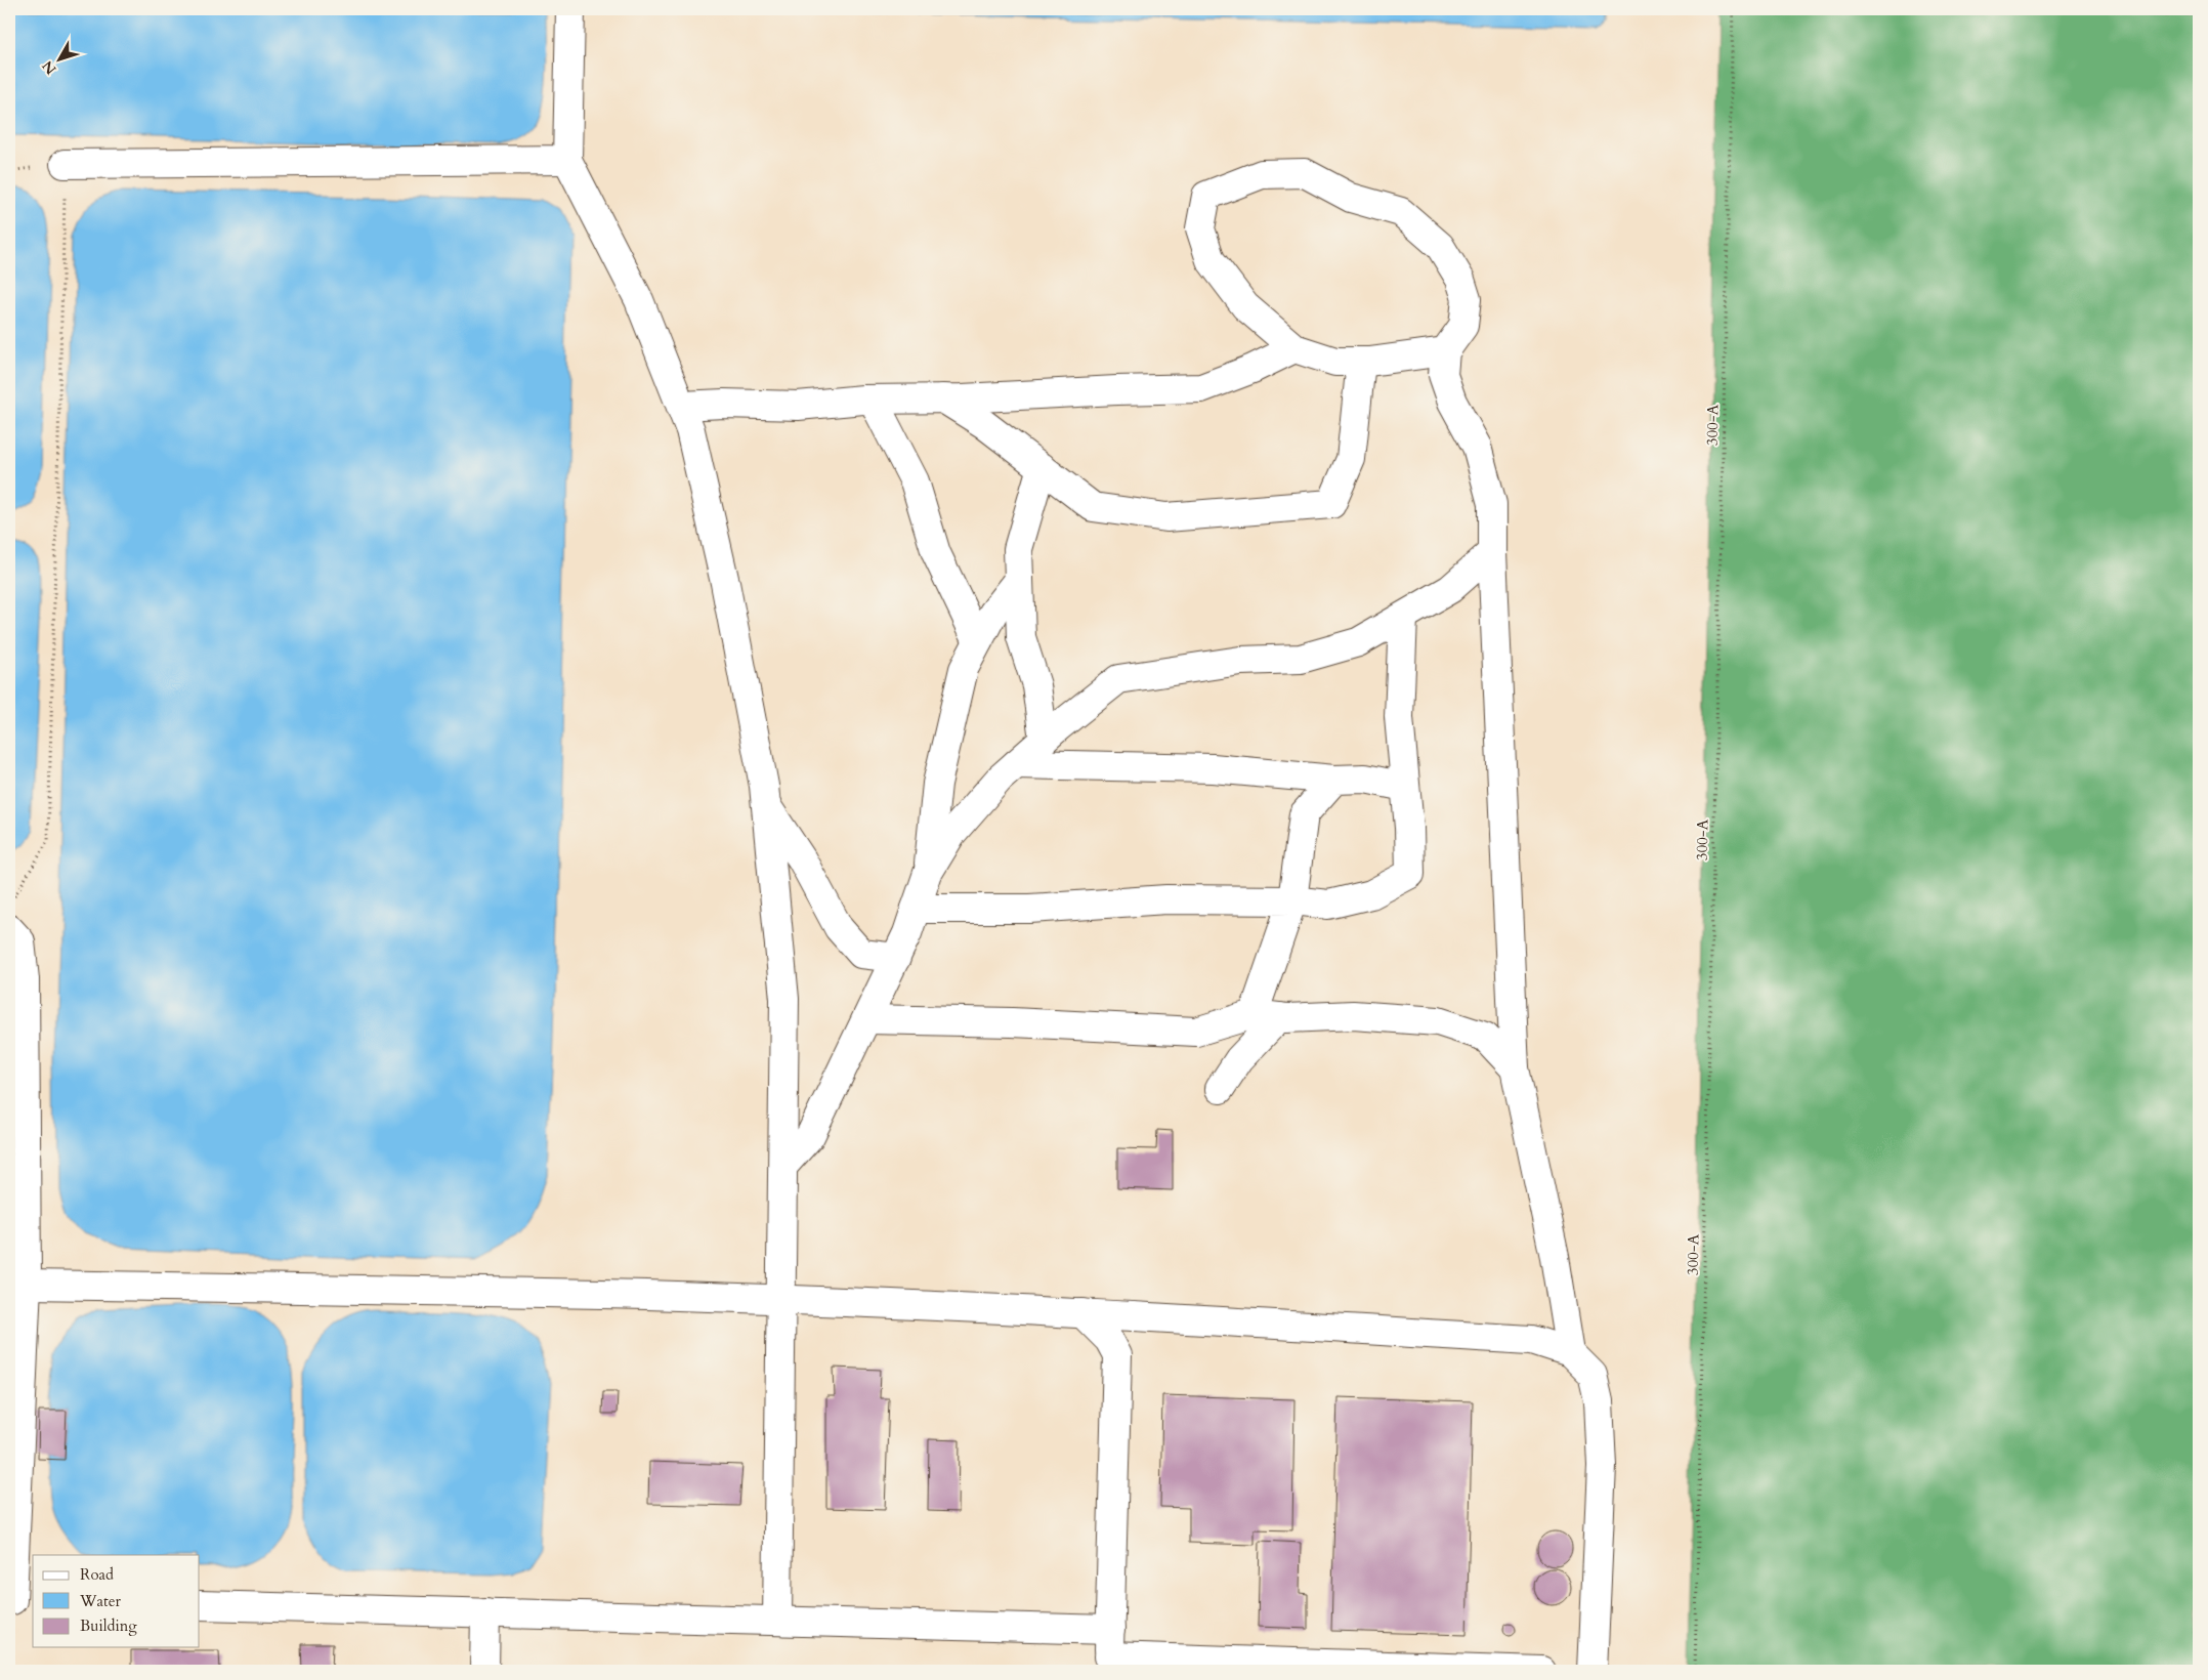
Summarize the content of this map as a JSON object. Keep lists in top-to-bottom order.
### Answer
{
  "streets": {
    "path": ["300-A"]
  },
  "legend": ["Road", "Water", "Building"],
  "north": "bottom left"
}
